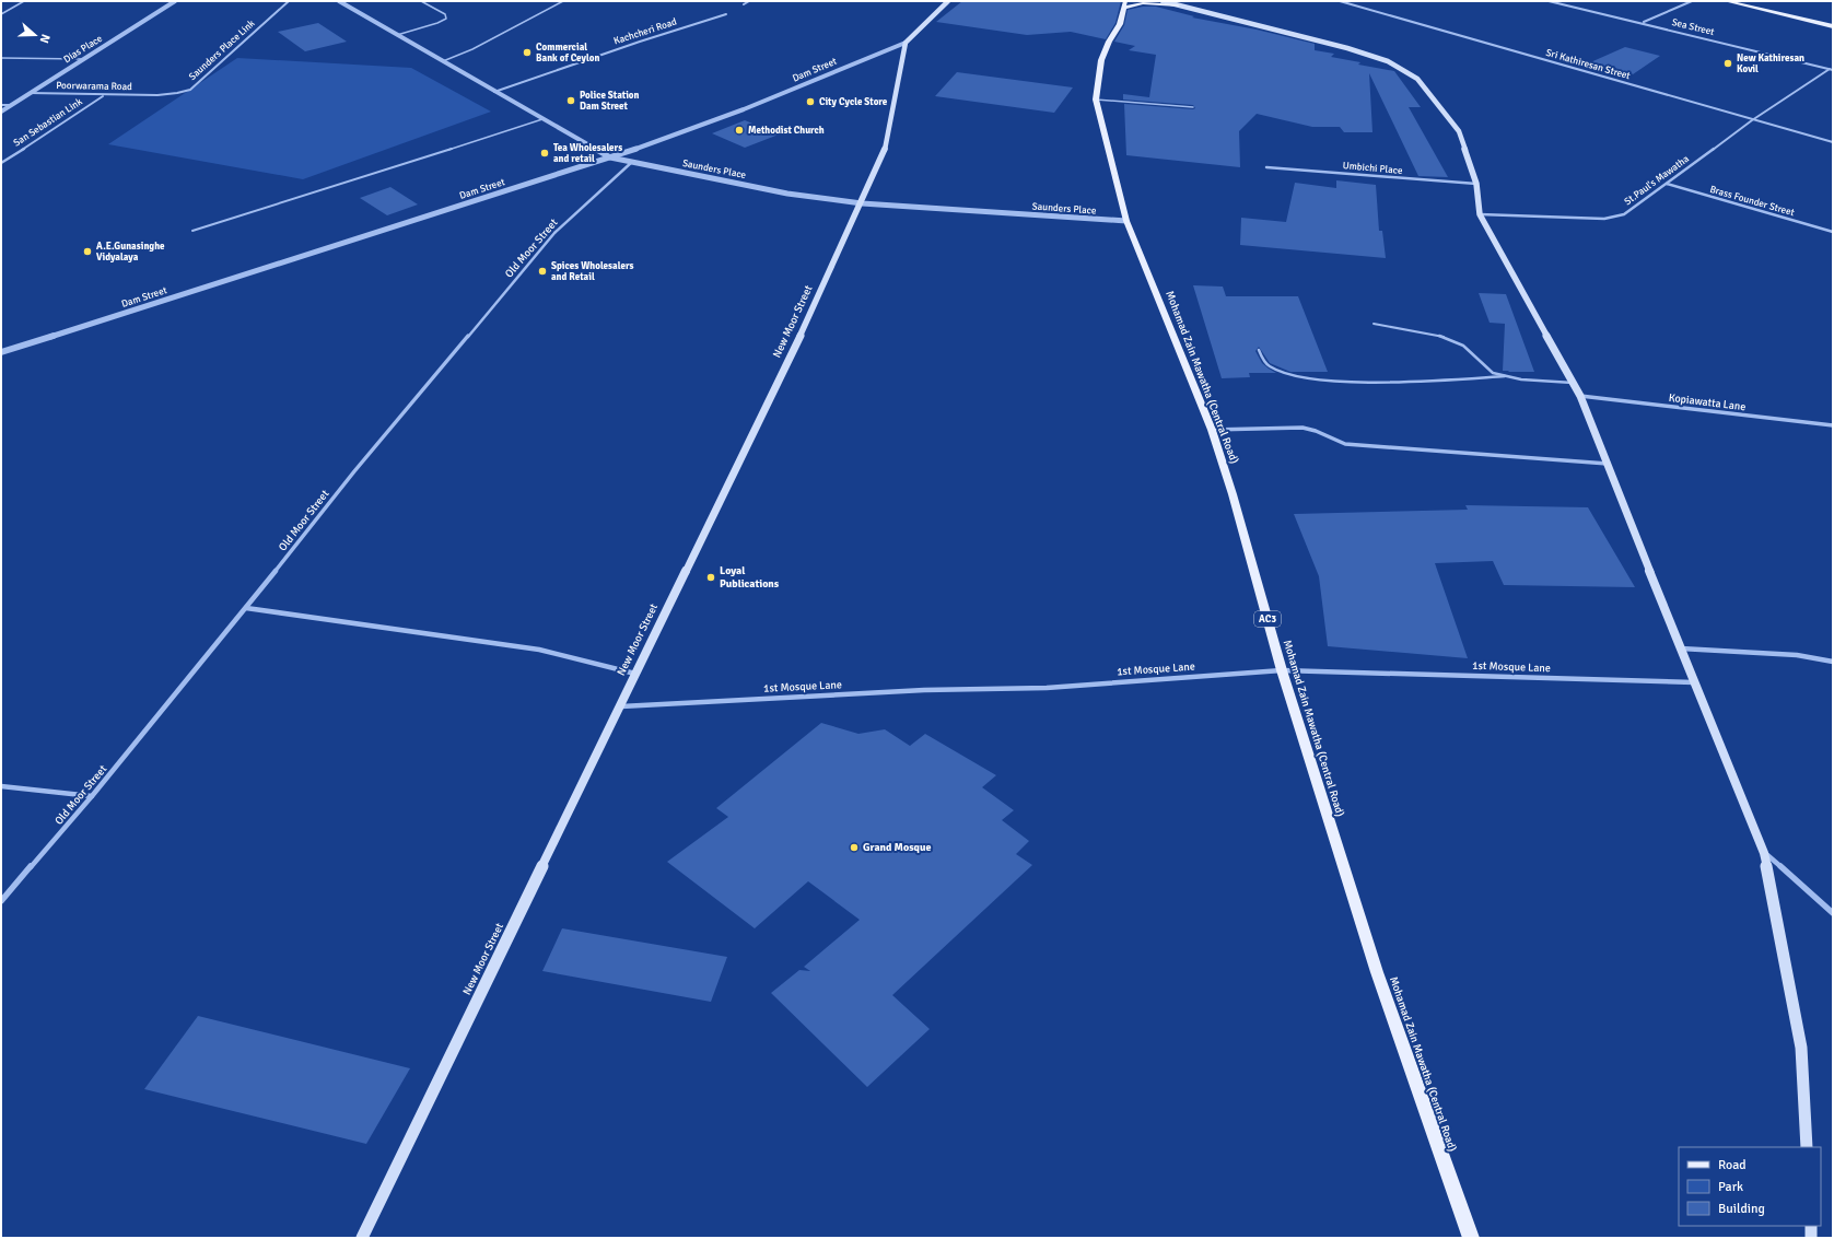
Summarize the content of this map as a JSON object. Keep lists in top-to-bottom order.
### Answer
{
  "streets": {
    "main road": [
      "Dam Street",
      "New Moor Street",
      "Mohamad Zain Mawatha (Central Road)",
      "AC3"
    ],
    "street": [
      "Sea Street",
      "Kachcheri Road",
      "Dias Place",
      "Saunders Place Link",
      "Sri Kathiresan Street",
      "Poorwarama Road",
      "San Sebastian Link",
      "Umbichi Place",
      "Saunders Place",
      "St.Paul's Mawatha",
      "Brass Founder Street",
      "Old Moor Street",
      "Kopiawatta Lane",
      "1st Mosque Lane"
    ]
  },
  "crossings": [
    ["Sea Street", "St.Paul's Mawatha"],
    ["Kachcheri Road", "Saunders Place"],
    ["Dias Place", "Poorwarama Road"],
    ["Saunders Place Link", "Poorwarama Road"],
    ["Sri Kathiresan Street", "St.Paul's Mawatha"],
    ["Dam Street", "Saunders Place"],
    ["Dam Street", "New Moor Street"],
    ["Poorwarama Road", "San Sebastian Link"],
    ["Saunders Place", "Old Moor Street"],
    ["Saunders Place", "New Moor Street"],
    ["Saunders Place", "Mohamad Zain Mawatha (Central Road)"],
    ["St.Paul's Mawatha", "Brass Founder Street"],
    ["New Moor Street", "1st Mosque Lane"],
    ["Mohamad Zain Mawatha (Central Road)", "1st Mosque Lane"]
  ],
  "places": [
    "Commercial Bank of Ceylon",
    "New Kathiresan Kovil",
    "Police Station Dam Street",
    "City Cycle Store",
    "Methodist Church",
    "Tea Wholesalers and retail",
    "A.E.Gunasinghe Vidyalaya",
    "Spices Wholesalers and Retail",
    "Loyal Publications",
    "Grand Mosque"
  ],
  "legend": ["Road", "Park", "Building"],
  "north": "right"
}
